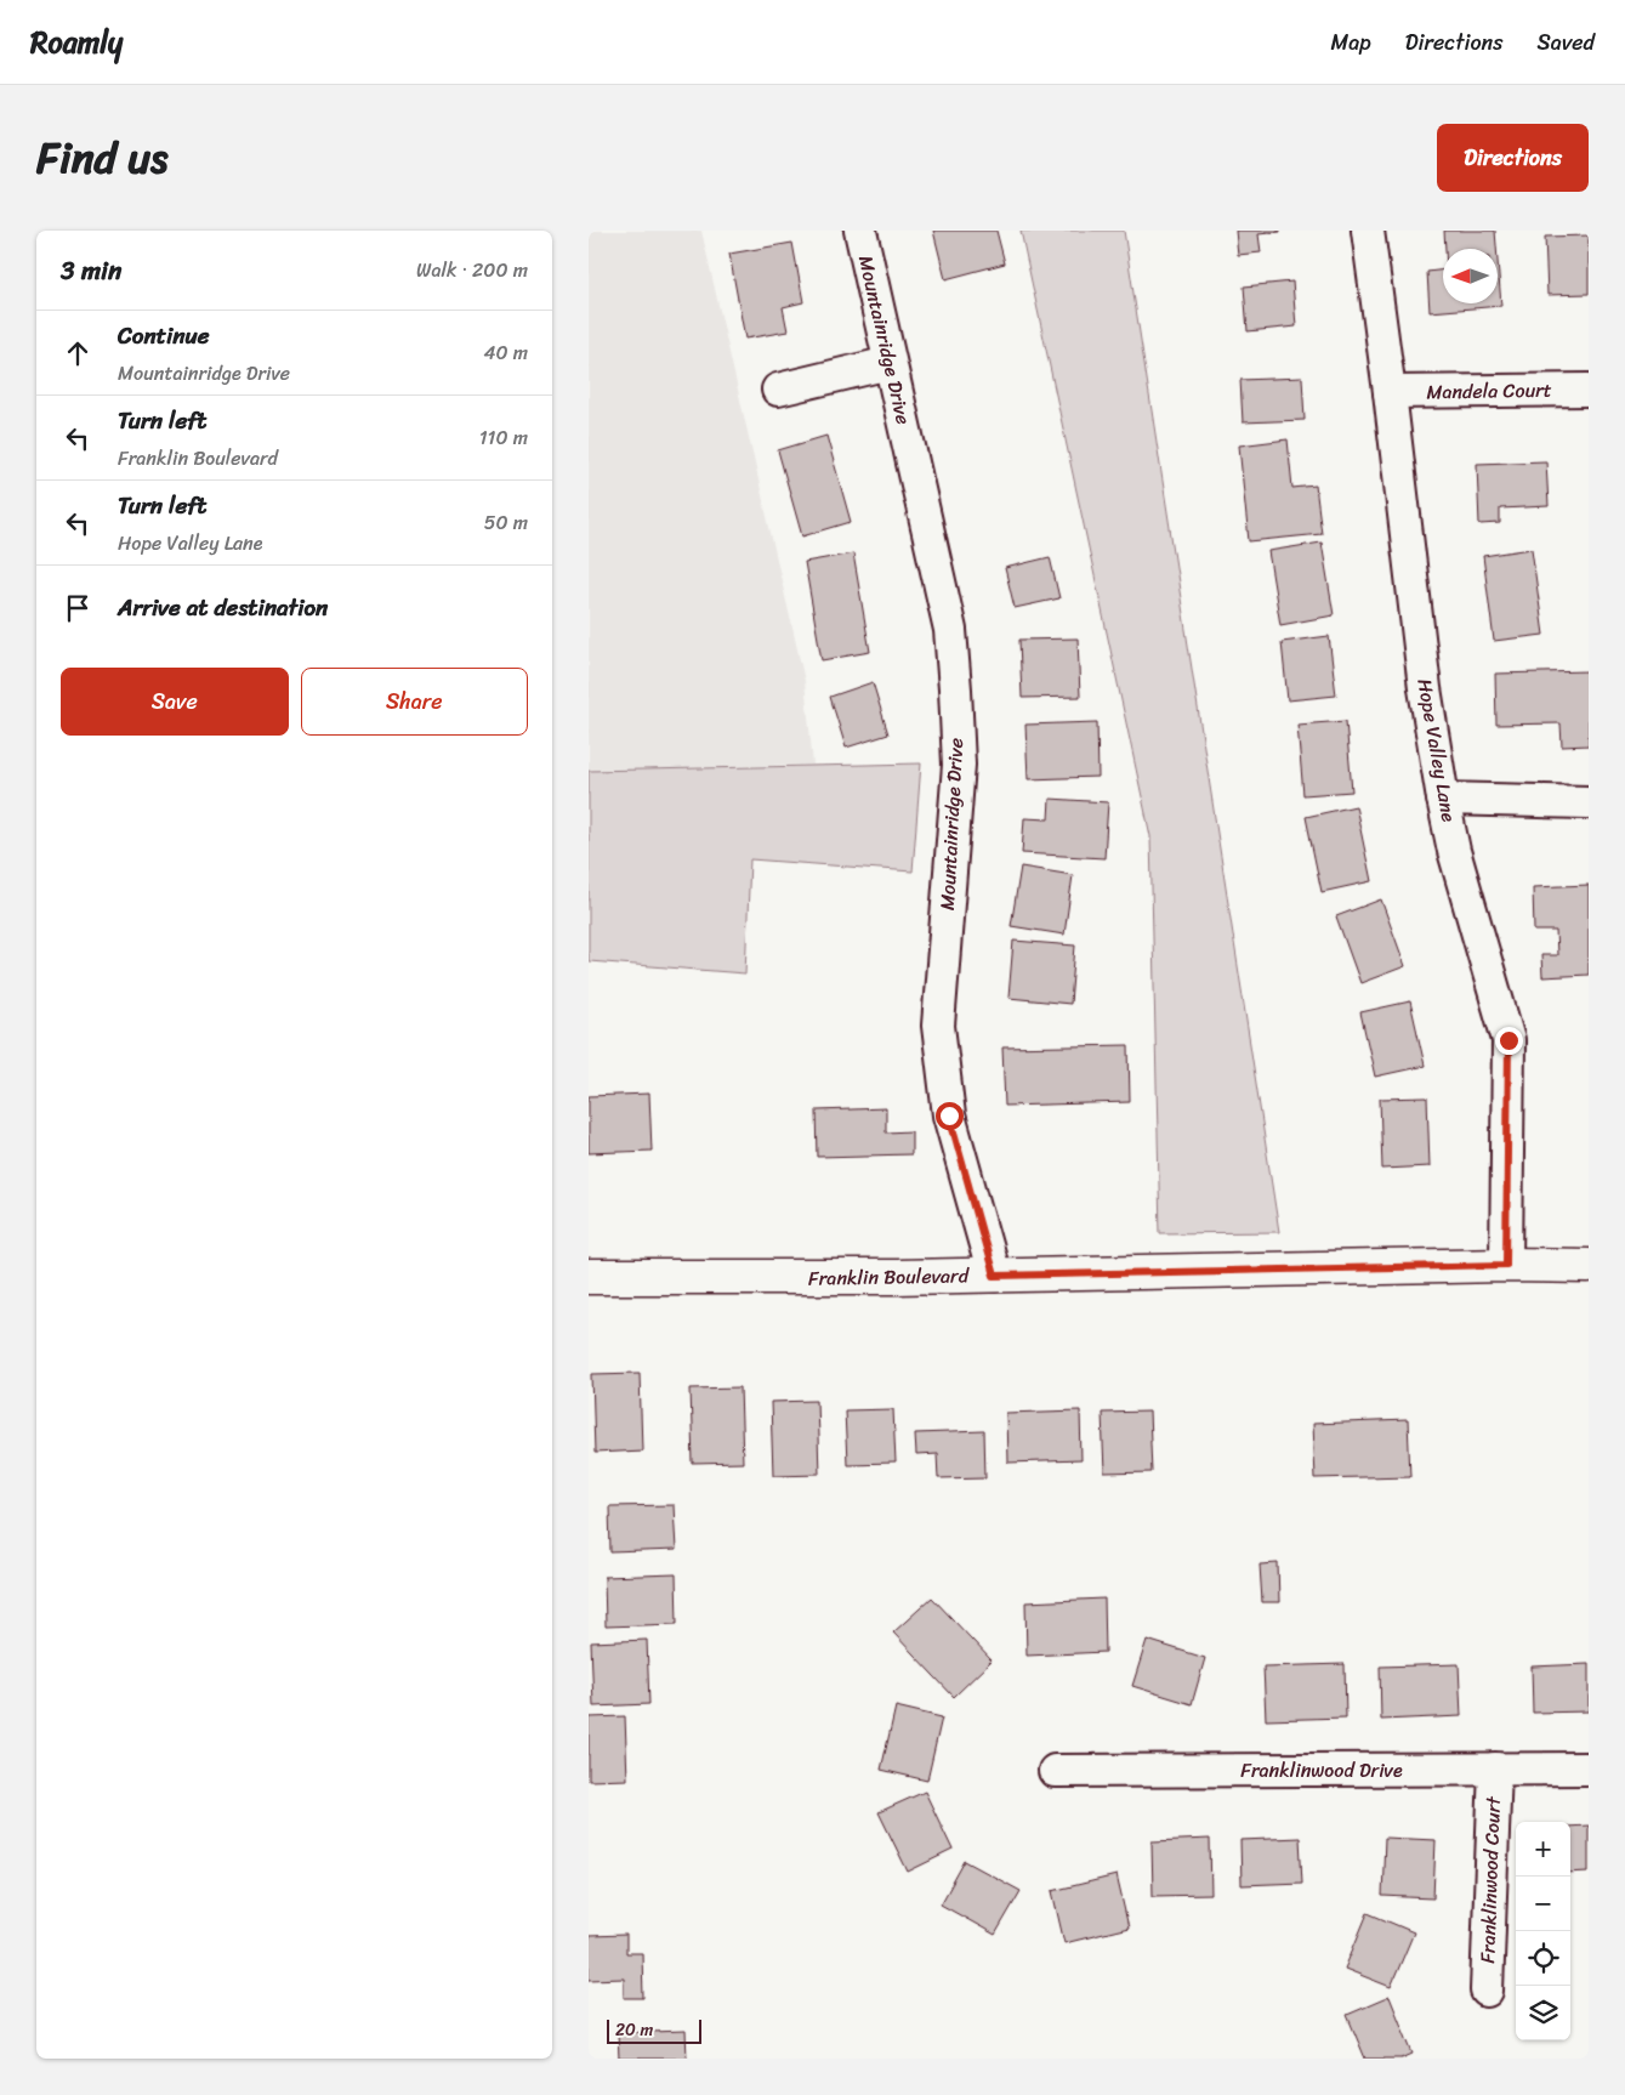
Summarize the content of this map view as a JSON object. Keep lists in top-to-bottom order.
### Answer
{
  "streets": {
    "street": [
      "Mountainridge Drive",
      "Mandela Court",
      "Hope Valley Lane",
      "Franklin Boulevard",
      "Franklinwood Drive",
      "Franklinwood Court"
    ]
  },
  "crossings": [
    ["Mountainridge Drive", "Franklin Boulevard"],
    ["Mandela Court", "Hope Valley Lane"],
    ["Hope Valley Lane", "Franklin Boulevard"],
    ["Franklinwood Drive", "Franklinwood Court"]
  ],
  "scale_bar": "20 m",
  "north": "left",
  "page": {
    "header": "Roamly",
    "nav": ["Map", "Directions", "Saved"],
    "title": "Find us",
    "buttons": [
      "Directions",
      ["Save", "Share"]
    ],
    "heading": ["3 min", "Walk · 200 m"],
    "list": [
      ["Continue", "Mountainridge Drive", "40 m"],
      ["Turn left", "Franklin Boulevard", "110 m"],
      ["Turn left", "Hope Valley Lane", "50 m"],
      "Arrive at destination"
    ],
    "map_buttons": ["+", "−"],
    "scale": "20 m"
  }
}
